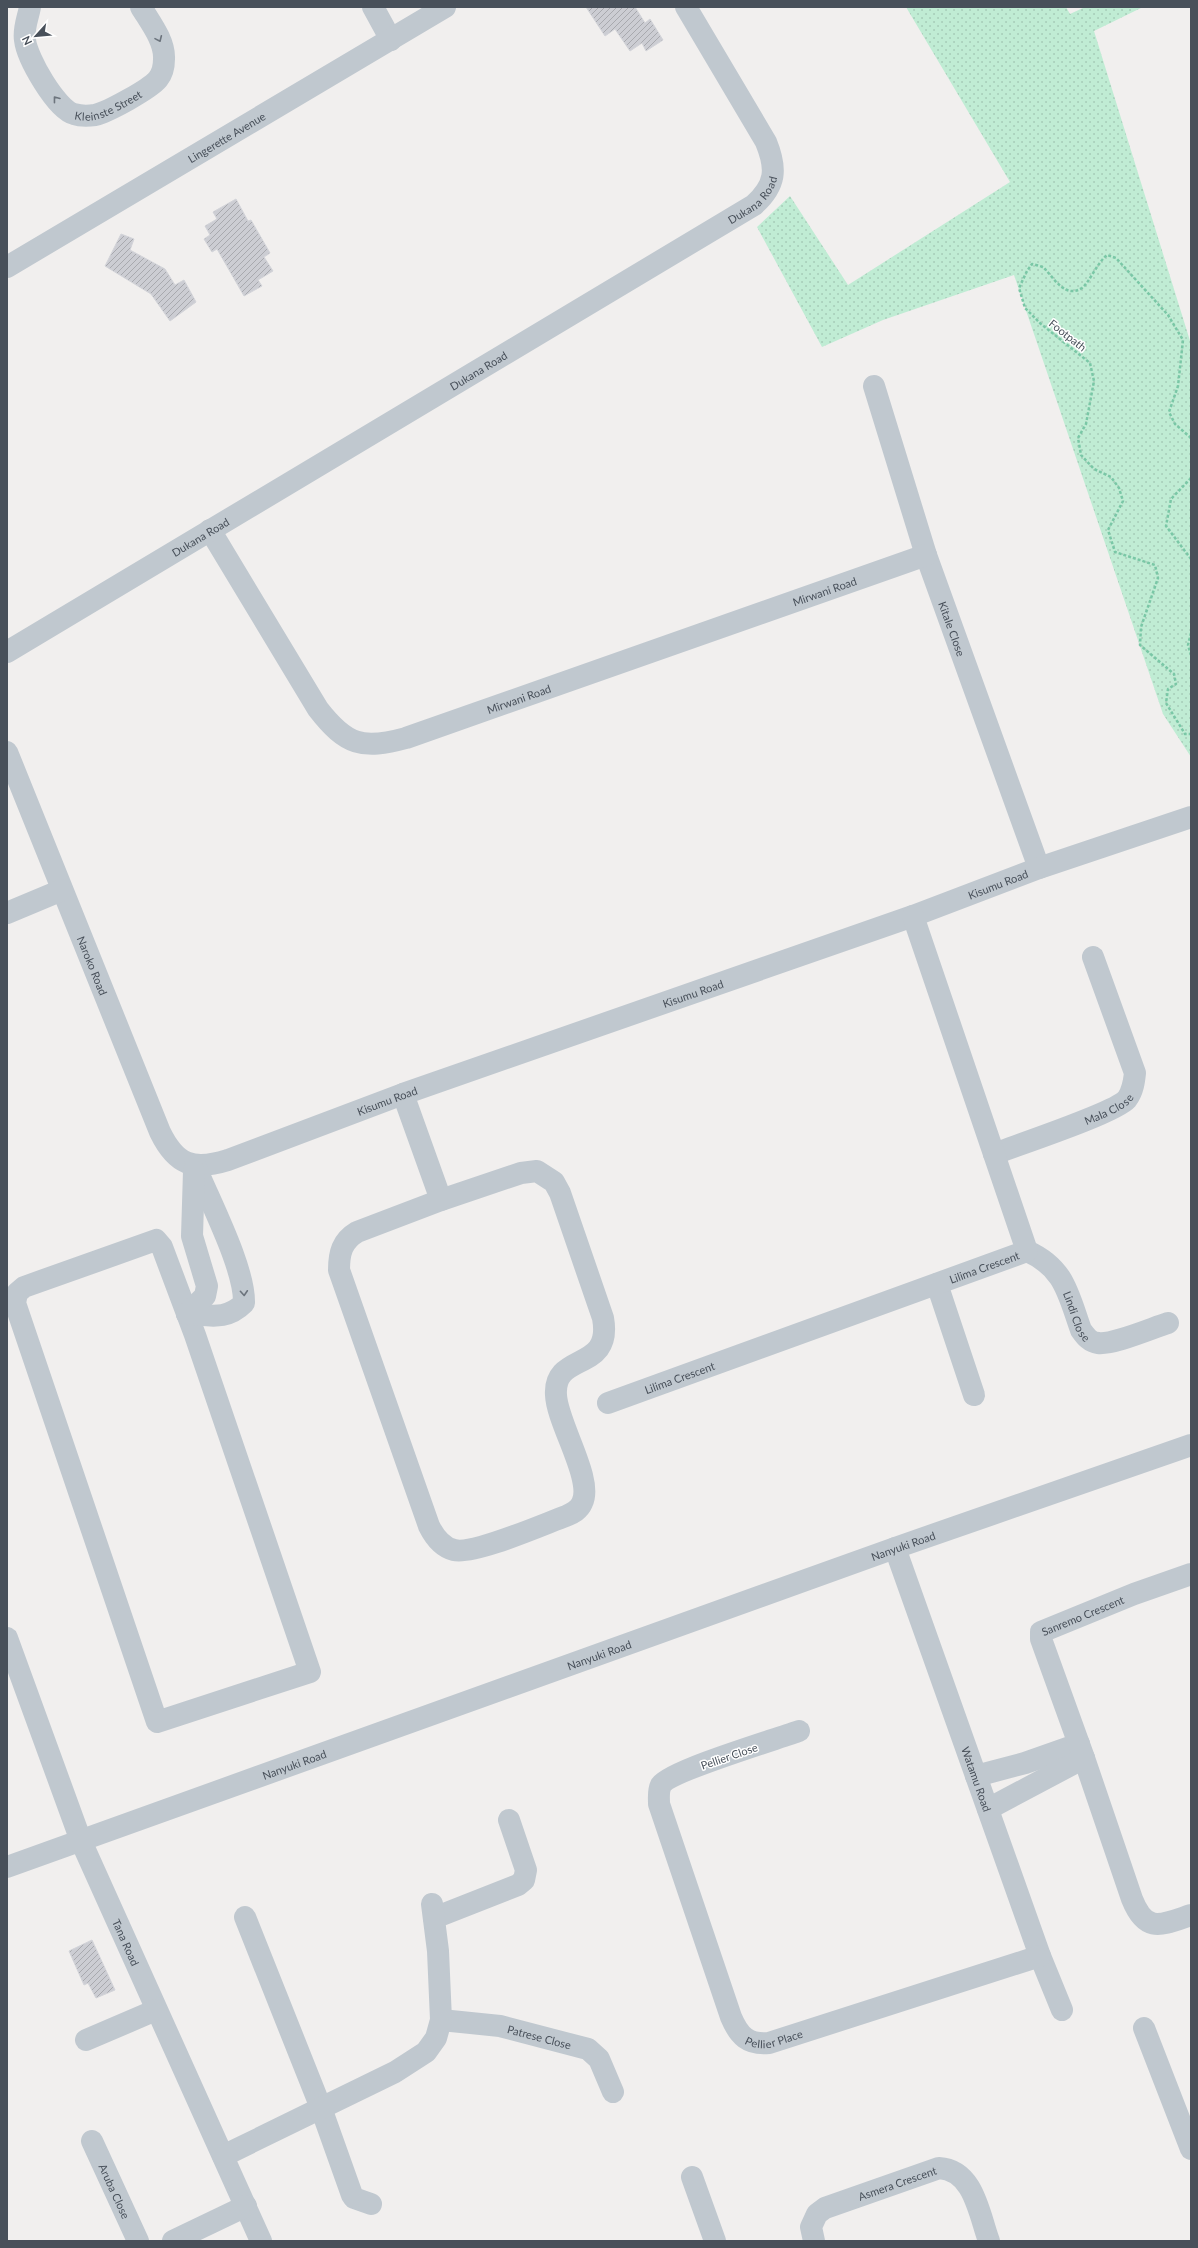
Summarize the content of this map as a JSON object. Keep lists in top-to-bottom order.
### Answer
{
  "streets": {
    "street": [
      "Kleinste Street",
      "Lingerette Avenue",
      "Dukana Road",
      "Mirwani Road",
      "Kitale Close",
      "Kisumu Road",
      "Naroko Road",
      "Mala Close",
      "Lilima Crescent",
      "Lindi Close",
      "Nanyuki Road",
      "Sanremo Crescent",
      "Pellier Close",
      "Watamu Road",
      "Tana Road",
      "Pellier Place",
      "Patrese Close",
      "Asmera Crescent",
      "Aruba Close"
    ],
    "path": ["Footpath"]
  },
  "crossings": [
    ["Dukana Road", "Mirwani Road"],
    ["Mirwani Road", "Kitale Close"],
    ["Kitale Close", "Kisumu Road"],
    ["Kisumu Road", "Naroko Road"],
    ["Kisumu Road", "Lilima Crescent"],
    ["Mala Close", "Lilima Crescent"],
    ["Lilima Crescent", "Lindi Close"],
    ["Nanyuki Road", "Watamu Road"],
    ["Nanyuki Road", "Tana Road"],
    ["Pellier Close", "Pellier Place"],
    ["Watamu Road", "Pellier Place"]
  ],
  "north": "bottom left"
}
